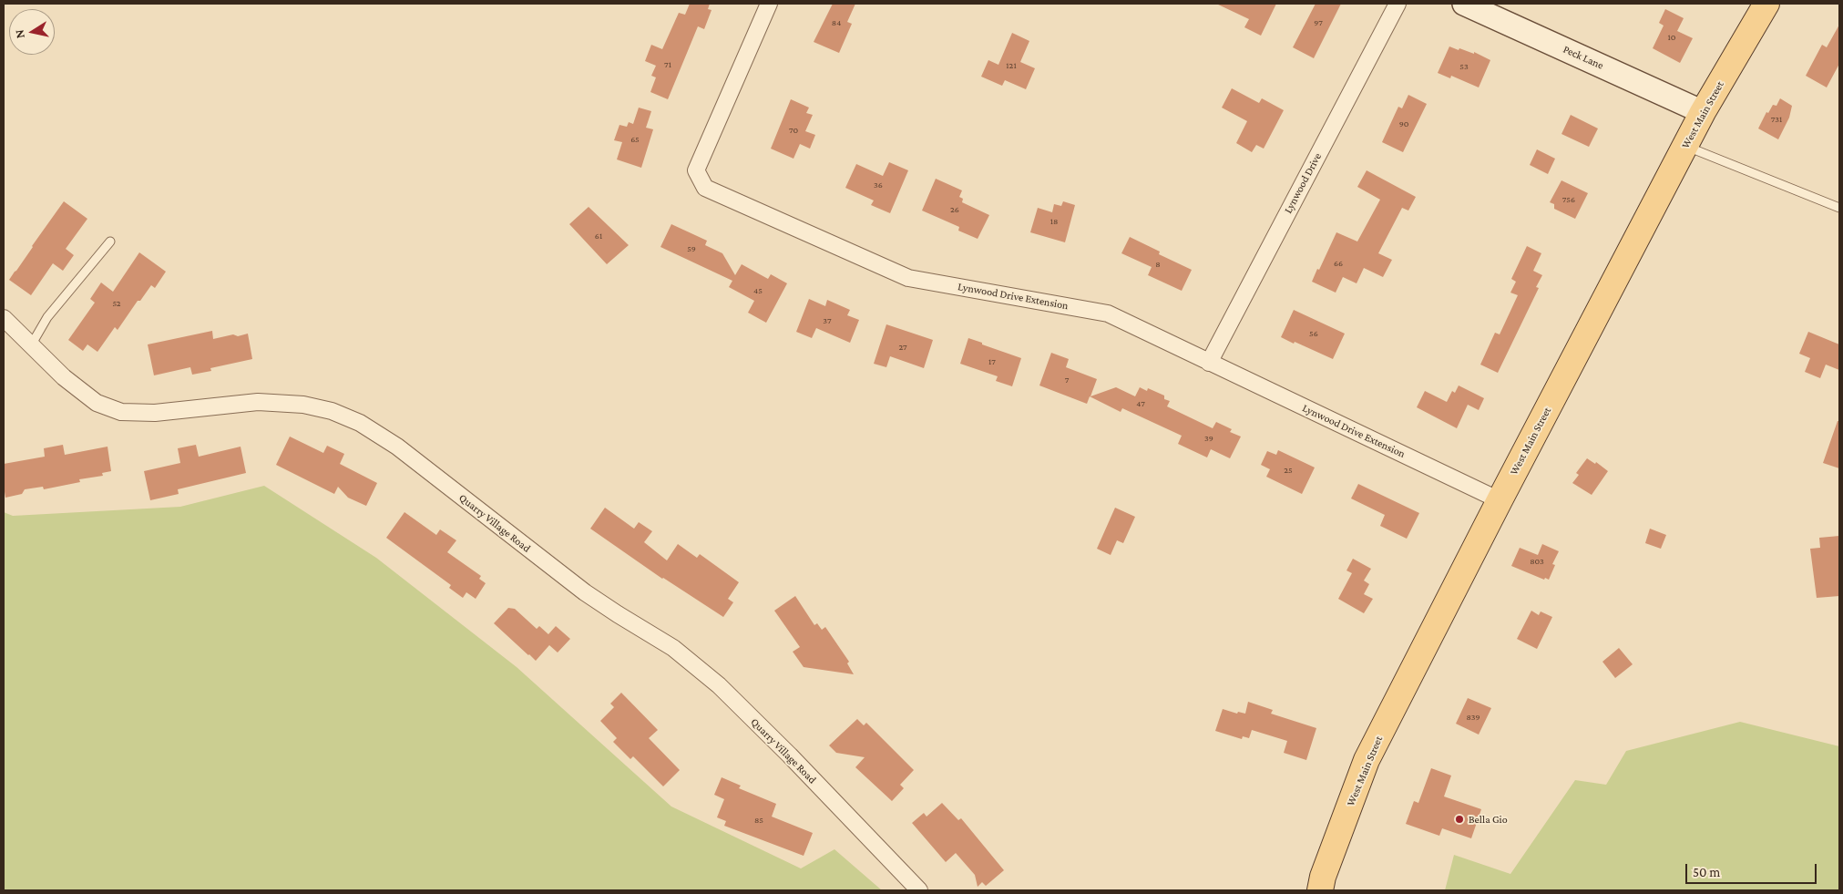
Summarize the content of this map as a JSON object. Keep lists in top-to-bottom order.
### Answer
{
  "streets": {
    "main road": ["West Main Street"],
    "street": [
      "Peck Lane",
      "Lynwood Drive",
      "Lynwood Drive Extension",
      "Quarry Village Road"
    ]
  },
  "crossings": [
    ["Peck Lane", "West Main Street"],
    ["West Main Street", "Lynwood Drive Extension"],
    ["Lynwood Drive", "Lynwood Drive Extension"]
  ],
  "places": ["Bella Gio"],
  "house_numbers": [
    "84",
    "97",
    "10",
    "71",
    "121",
    "53",
    "731",
    "90",
    "70",
    "65",
    "36",
    "756",
    "26",
    "18",
    "61",
    "59",
    "66",
    "8",
    "45",
    "52",
    "37",
    "56",
    "27",
    "17",
    "7",
    "47",
    "39",
    "25",
    "803",
    "839",
    "85"
  ],
  "scale_bar": "50 m",
  "north": "left"
}
